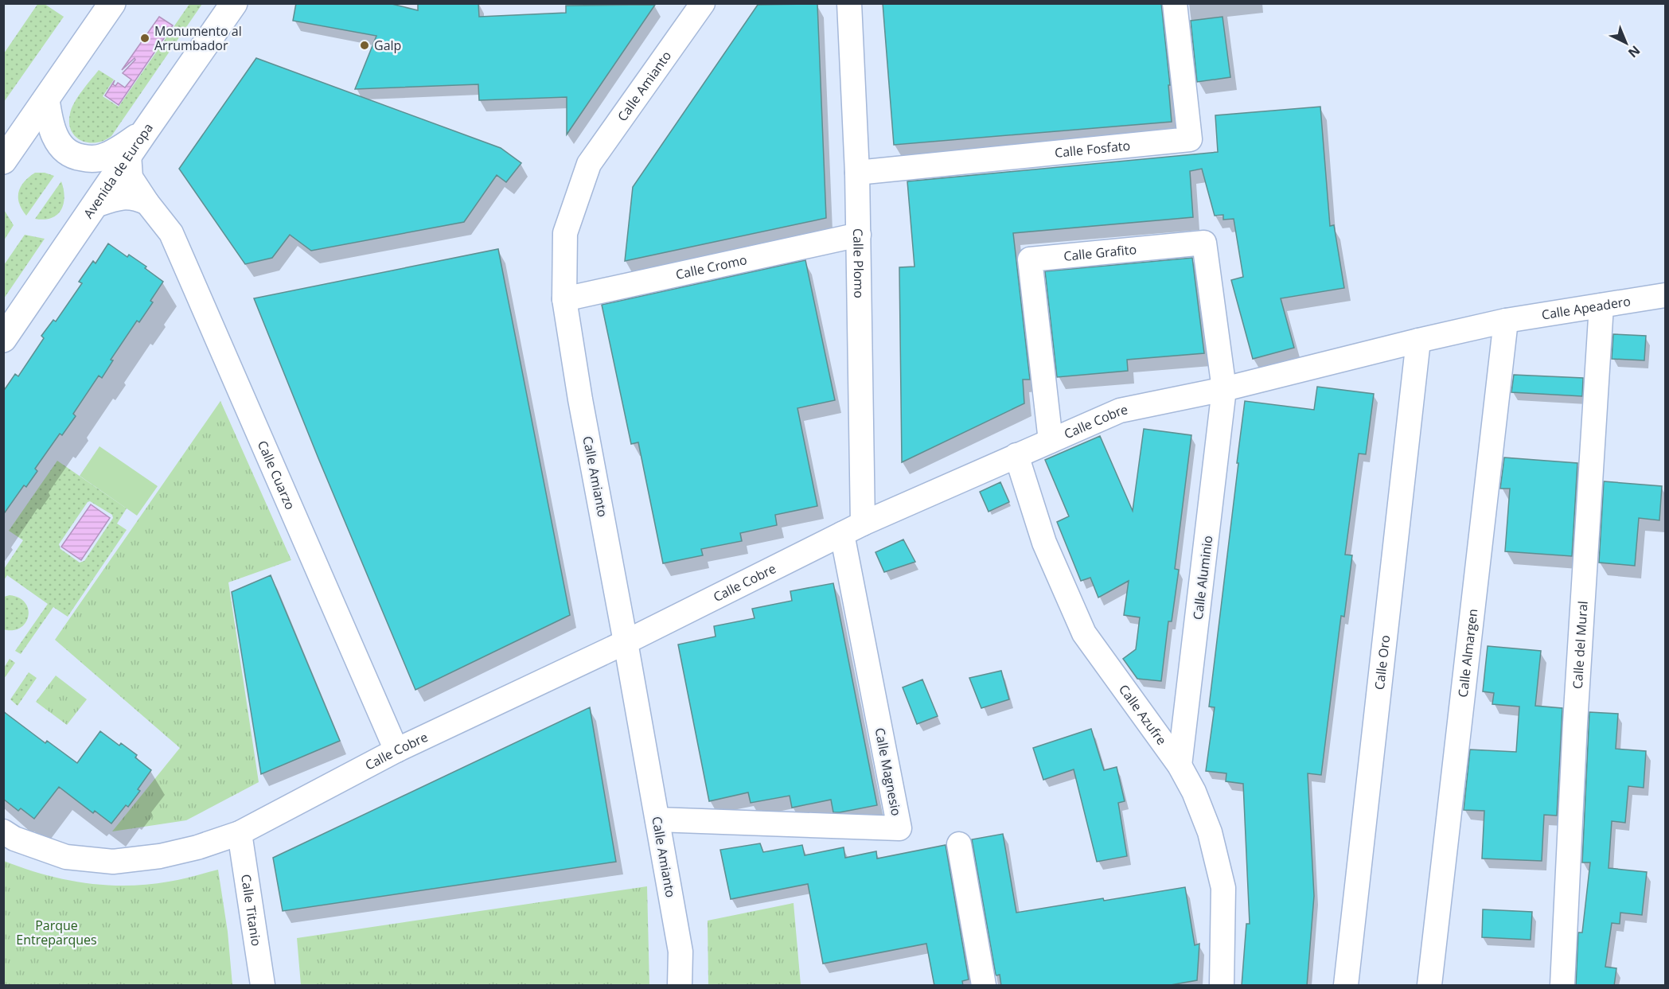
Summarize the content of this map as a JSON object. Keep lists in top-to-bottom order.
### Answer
{
  "streets": {
    "main road": ["Avenida de Europa"],
    "street": [
      "Calle Amianto",
      "Calle Fosfato",
      "Calle Grafito",
      "Calle Plomo",
      "Calle Cromo",
      "Calle Apeadero",
      "Calle Cobre",
      "Calle Cuarzo",
      "Calle Aluminio",
      "Calle del Mural",
      "Calle Almargen",
      "Calle Oro",
      "Calle Azufre",
      "Calle Magnesio",
      "Calle Titanio"
    ]
  },
  "crossings": [
    ["Calle Amianto", "Calle Cromo"],
    ["Calle Amianto", "Calle Cobre"],
    ["Calle Amianto", "Calle Magnesio"],
    ["Calle Fosfato", "Calle Plomo"],
    ["Avenida de Europa", "Calle Cuarzo"],
    ["Calle Grafito", "Calle Cobre"],
    ["Calle Grafito", "Calle Aluminio"],
    ["Calle Plomo", "Calle Cromo"],
    ["Calle Plomo", "Calle Cobre"],
    ["Calle Apeadero", "Calle Cobre"],
    ["Calle Apeadero", "Calle del Mural"],
    ["Calle Apeadero", "Calle Almargen"],
    ["Calle Cobre", "Calle Cuarzo"],
    ["Calle Cobre", "Calle Aluminio"],
    ["Calle Cobre", "Calle Almargen"],
    ["Calle Cobre", "Calle Oro"],
    ["Calle Cobre", "Calle Azufre"],
    ["Calle Cobre", "Calle Magnesio"],
    ["Calle Cobre", "Calle Titanio"],
    ["Calle Aluminio", "Calle Azufre"]
  ],
  "parks": ["Parque Entreparques"],
  "places": ["Monumento al Arrumbador", "Galp"],
  "north": "bottom right"
}
